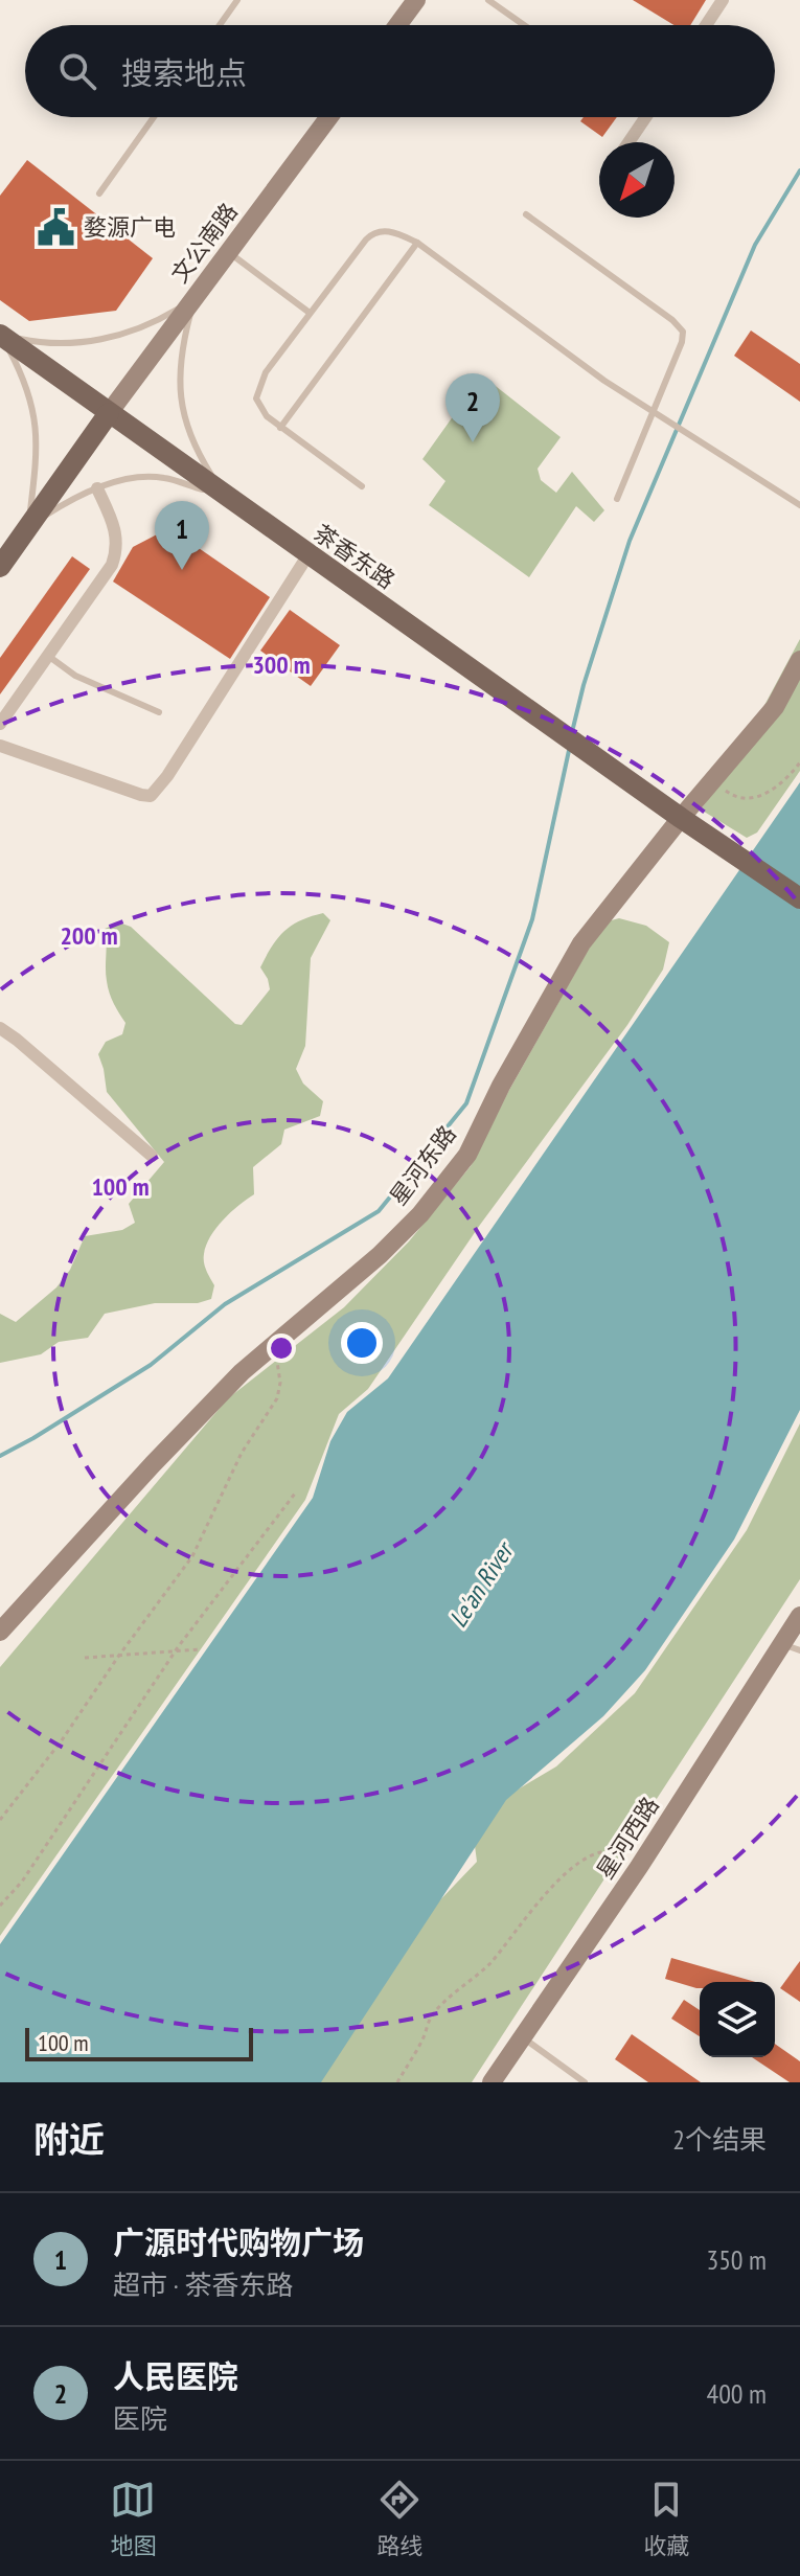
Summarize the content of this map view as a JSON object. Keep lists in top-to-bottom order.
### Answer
{
  "streets": {
    "main road": ["茶香东路"],
    "street": ["文公南路", "星河东路", "星河西路"]
  },
  "crossings": [
    ["文公南路", "茶香东路"],
    ["茶香东路", "星河东路"]
  ],
  "water": ["Le'an River"],
  "places": {
    "public building": ["婺源广电"]
  },
  "scale_bar": "100 m",
  "north": "bottom left",
  "page": {
    "search": "搜索地点",
    "pins": ["2", "1"],
    "scale": "100 m",
    "heading": ["附近", "2个结果"],
    "list": [
      {
        "mark": "1",
        "name": "广源时代购物广场",
        "note": "超市 · 茶香东路",
        "value": "350 m"
      },
      {
        "mark": "2",
        "name": "人民医院",
        "note": "医院",
        "value": "400 m"
      }
    ],
    "nav": ["地图", "路线", "收藏"]
  },
  "rings": ["300 m", "200 m", "100 m"]
}
